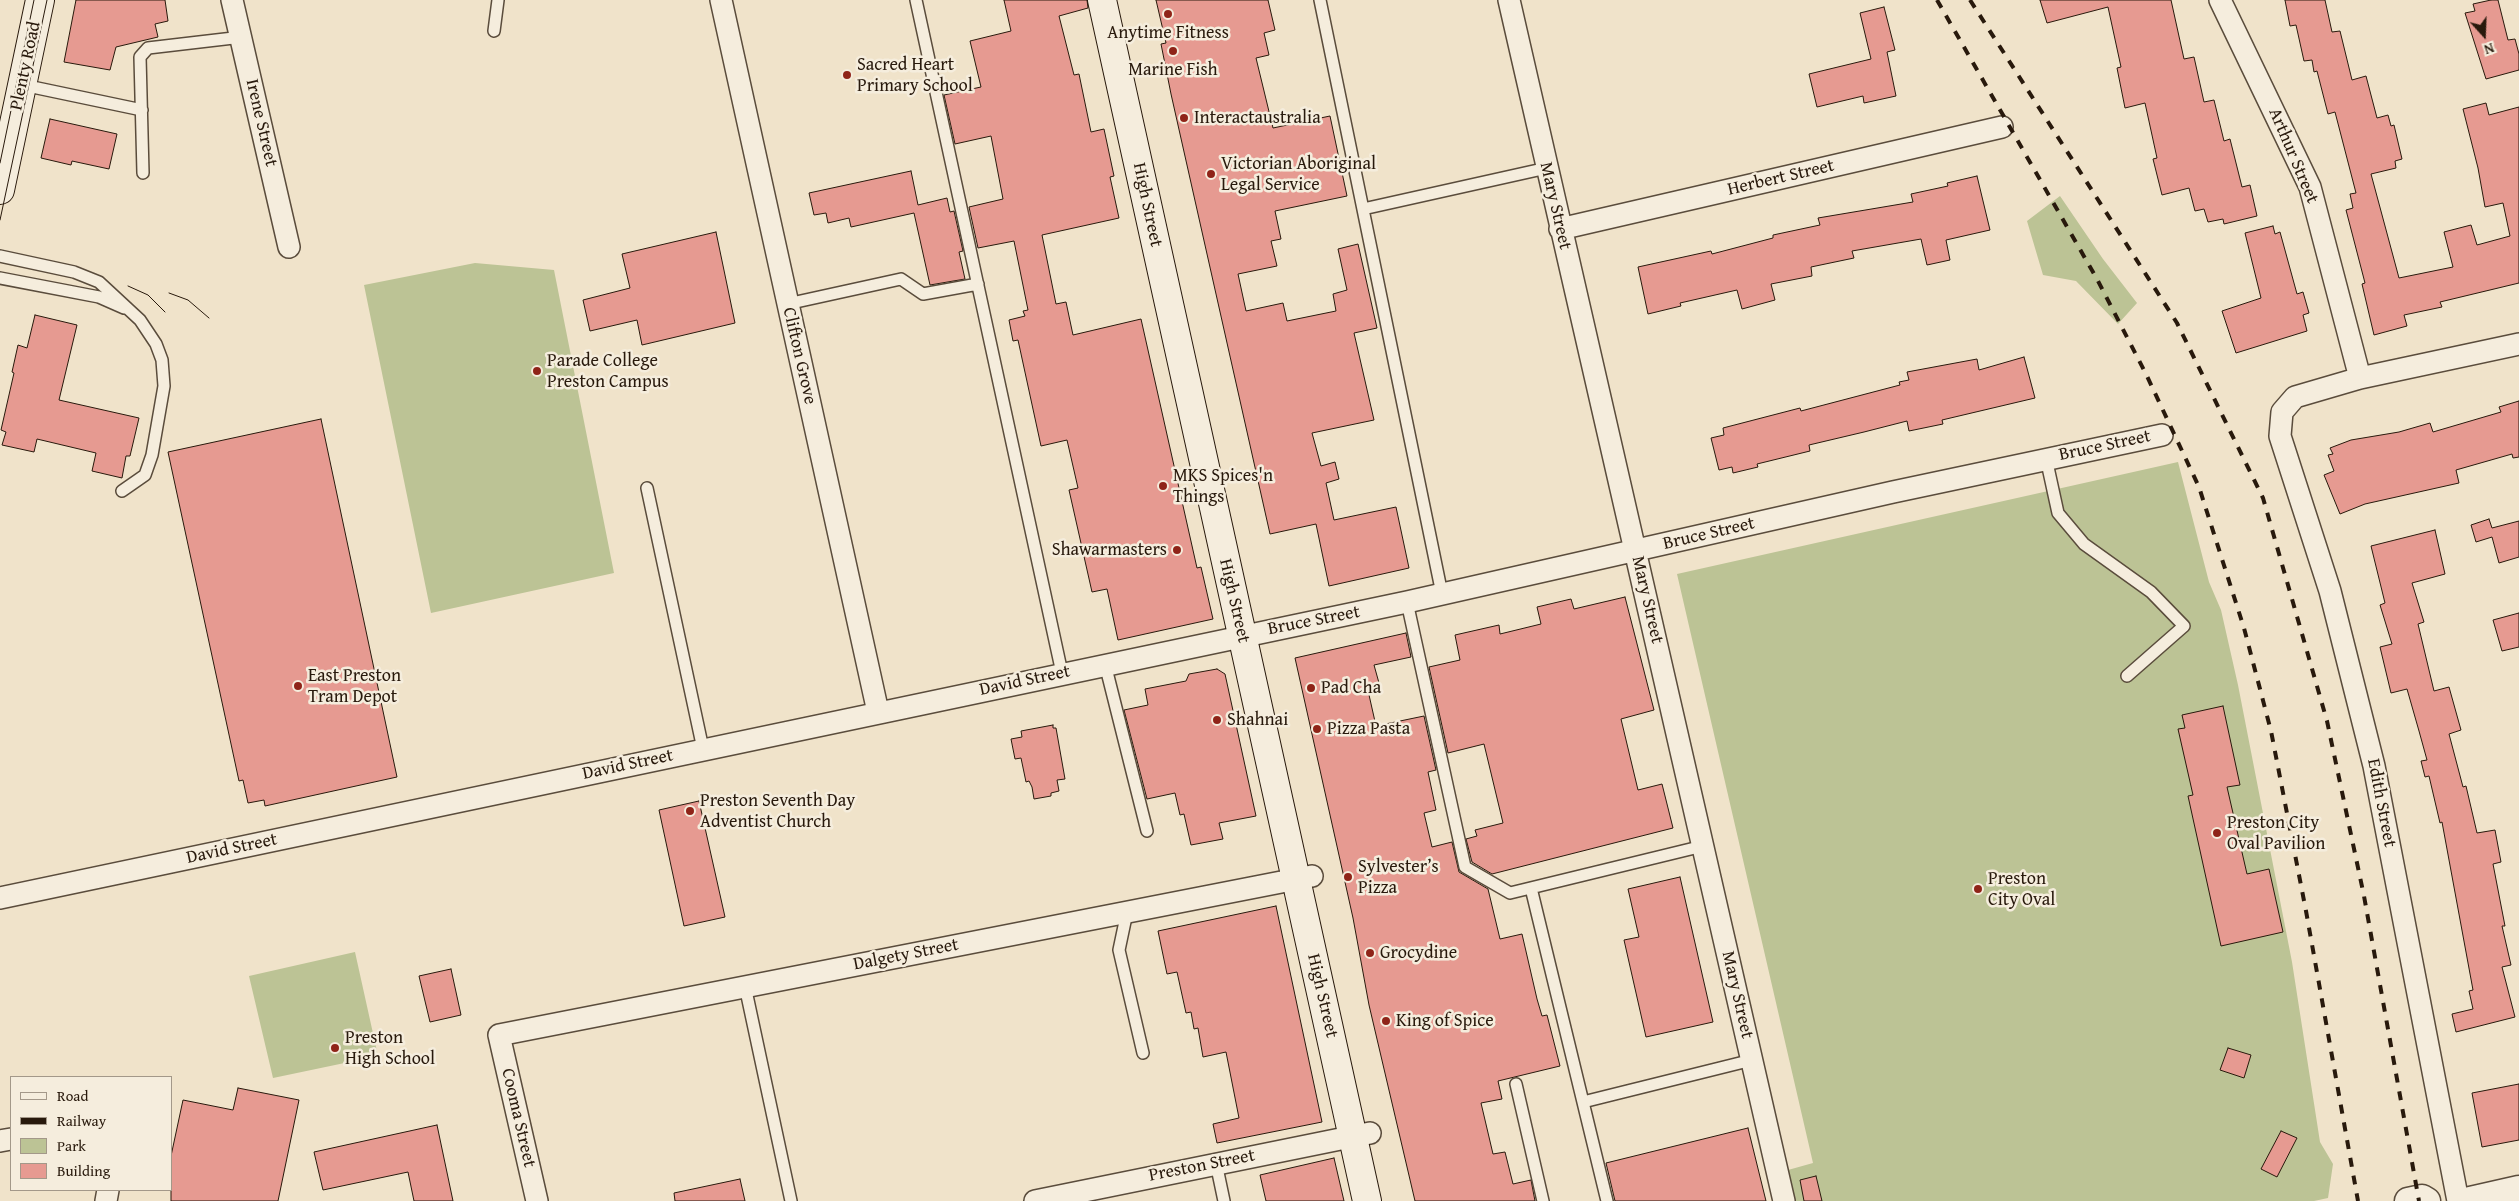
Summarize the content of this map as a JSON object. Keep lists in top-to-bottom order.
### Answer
{
  "streets": {
    "main road": ["Plenty Road", "High Street"],
    "street": [
      "Irene Street",
      "Arthur Street",
      "Herbert Street",
      "Mary Street",
      "Clifton Grove",
      "Bruce Street",
      "David Street",
      "Edith Street",
      "Dalgety Street",
      "Cooma Street",
      "Preston Street"
    ]
  },
  "crossings": [
    ["Arthur Street", "Edith Street"],
    ["Herbert Street", "Mary Street"],
    ["High Street", "Bruce Street"],
    ["High Street", "David Street"],
    ["High Street", "Dalgety Street"],
    ["High Street", "Preston Street"],
    ["Mary Street", "Bruce Street"],
    ["Clifton Grove", "David Street"],
    ["Bruce Street", "David Street"],
    ["Dalgety Street", "Cooma Street"]
  ],
  "places": [
    "Anytime Fitness",
    "Marine Fish",
    "Sacred Heart Primary School",
    "Interactaustralia",
    "Victorian Aboriginal Legal Service",
    "Parade College Preston Campus",
    "MKS Spices'n Things",
    "Shawarmasters",
    "East Preston Tram Depot",
    "Pad Cha",
    "Shahnai",
    "Pizza Pasta",
    "Preston Seventh Day Adventist Church",
    "Preston City Oval Pavilion",
    "Sylvester’s Pizza",
    "Preston City Oval",
    "Grocydine",
    "King of Spice",
    "Preston High School"
  ],
  "legend": [
    "Road",
    "Railway",
    "Park",
    "Building"
  ],
  "north": "bottom"
}
